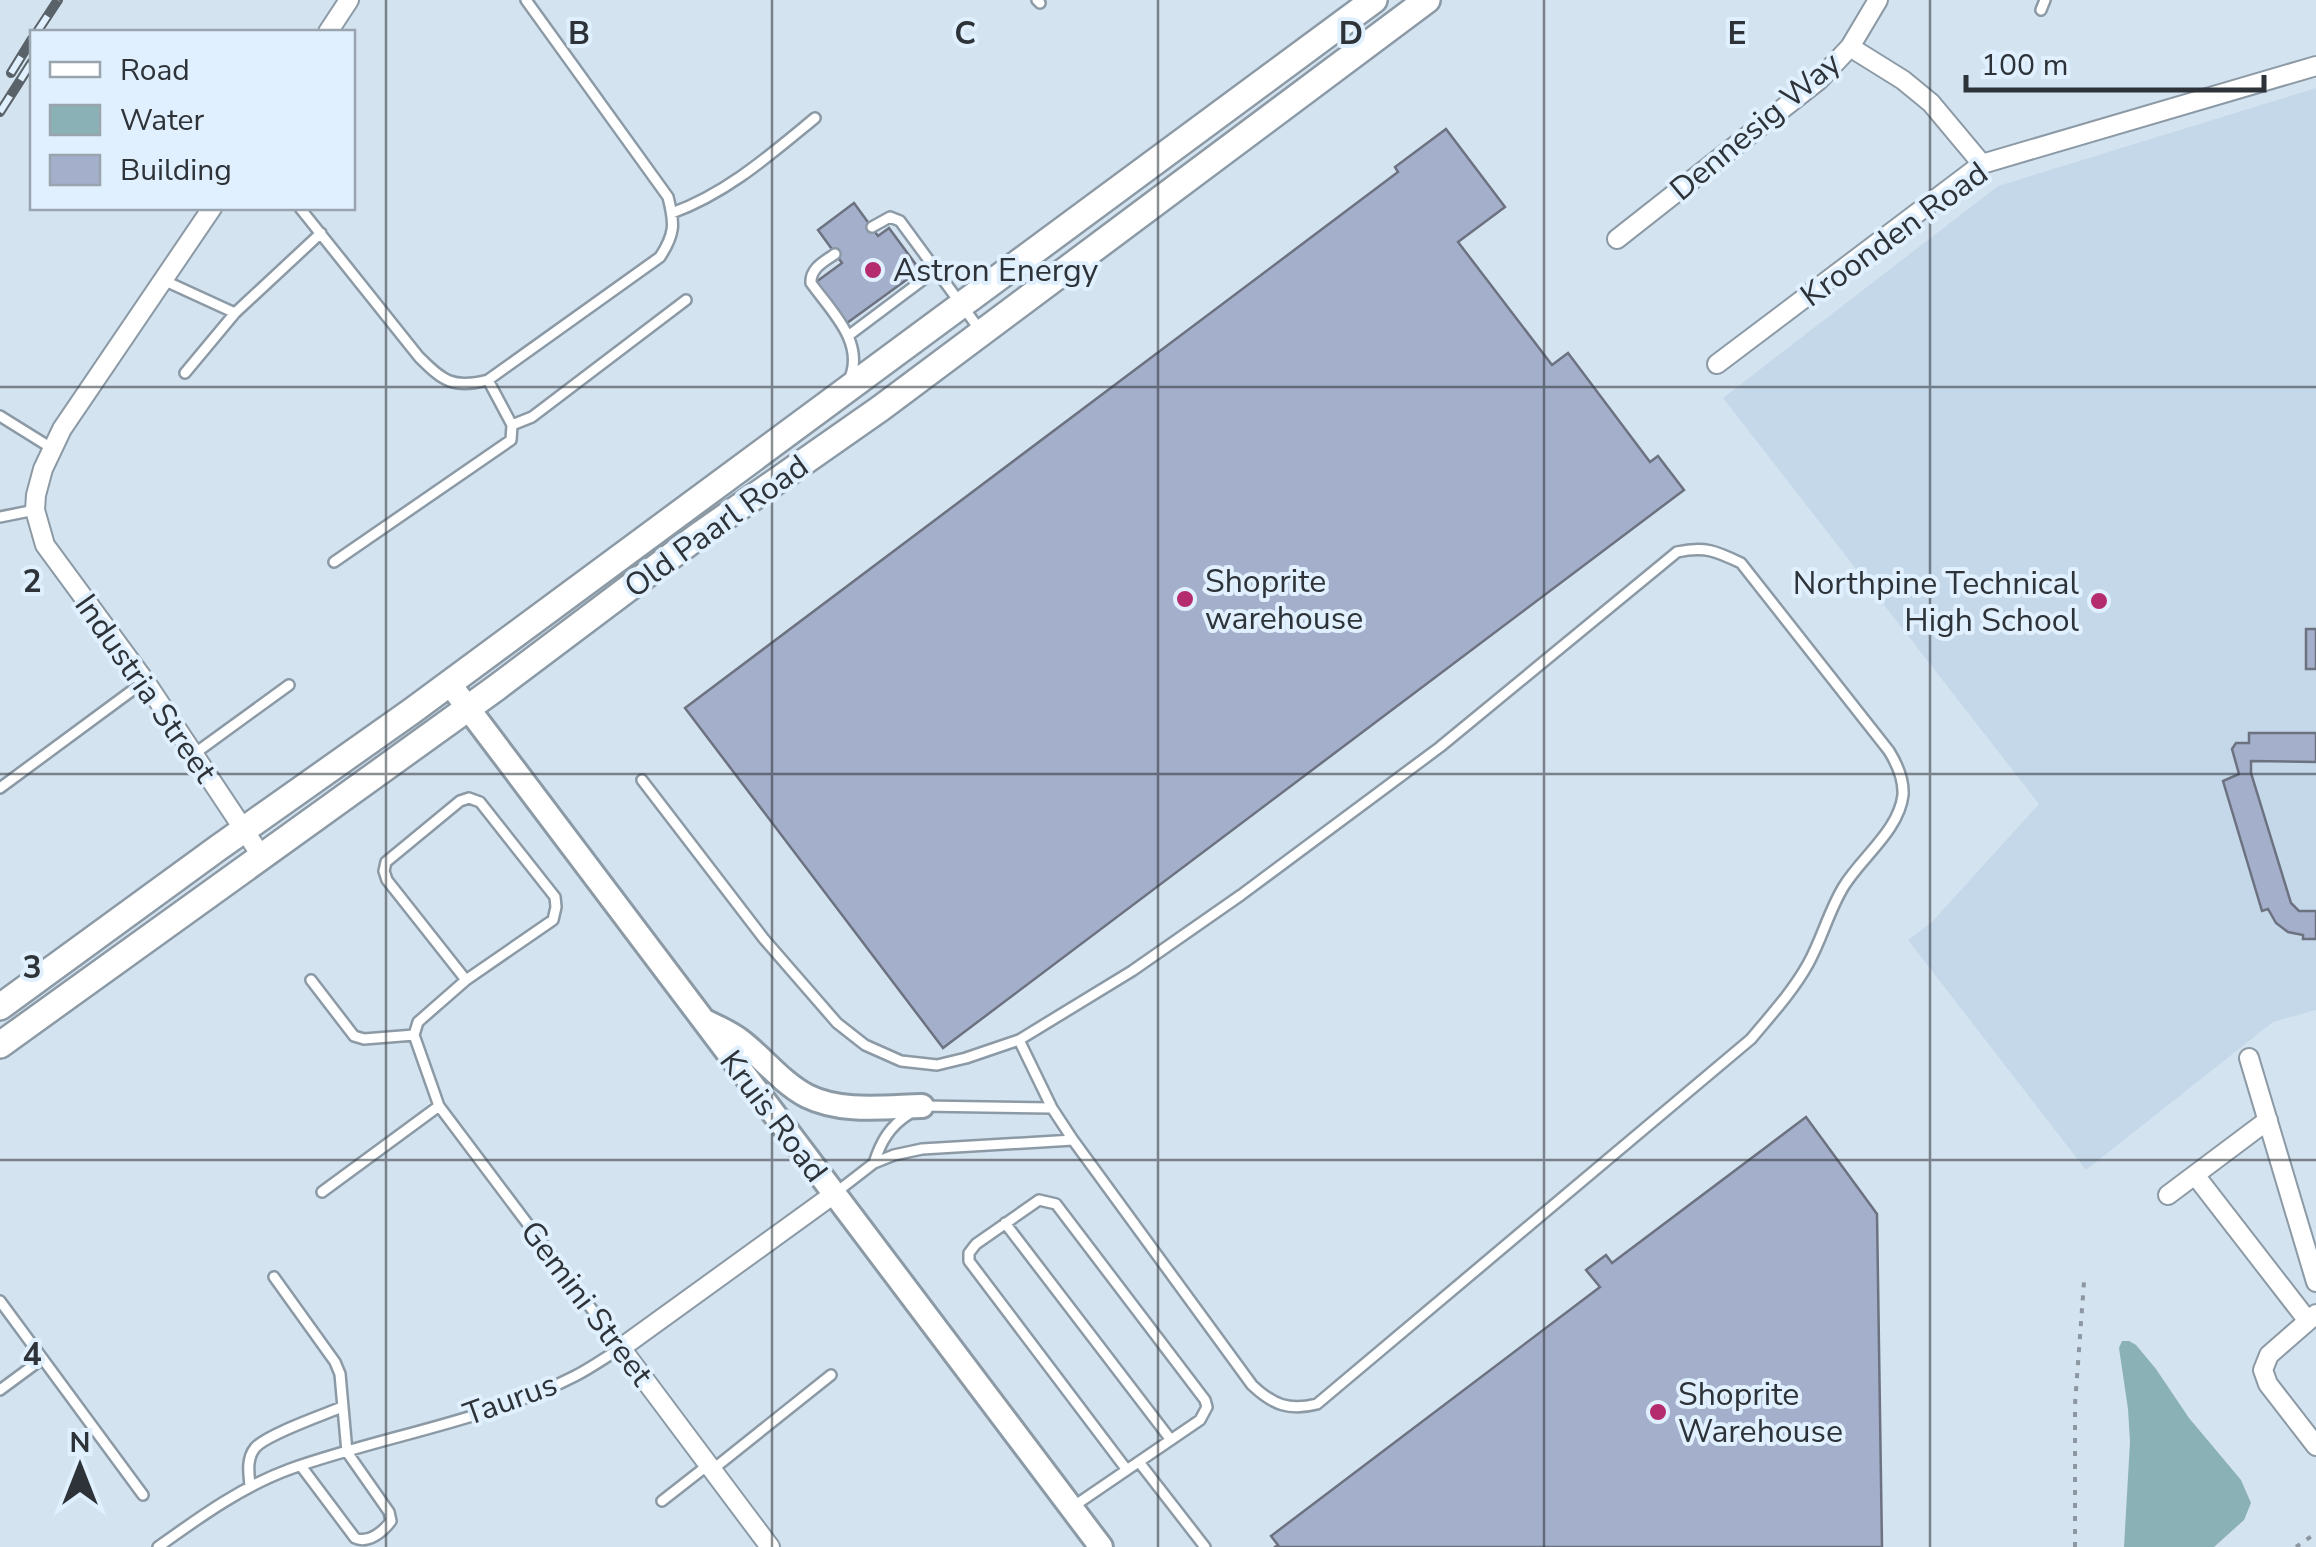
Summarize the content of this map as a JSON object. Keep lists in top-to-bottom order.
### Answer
{
  "streets": {
    "main road": ["Old Paarl Road"],
    "street": [
      "Dennesig Way",
      "Kroonden Road",
      "Industria Street",
      "Kruis Road",
      "Gemini Street",
      "Taurus"
    ]
  },
  "crossings": [
    ["Old Paarl Road", "Industria Street"],
    ["Old Paarl Road", "Kruis Road"],
    ["Kruis Road", "Taurus"],
    ["Gemini Street", "Taurus"]
  ],
  "places": [
    "Astron Energy",
    "Shoprite warehouse",
    "Northpine Technical High School",
    "Shoprite Warehouse"
  ],
  "legend": ["Road", "Water", "Building"],
  "scale_bar": "100 m",
  "north": "top",
  "grid": {
    "columns": [
      "B",
      "C",
      "D",
      "E"
    ],
    "rows": ["2", "3", "4"]
  }
}
